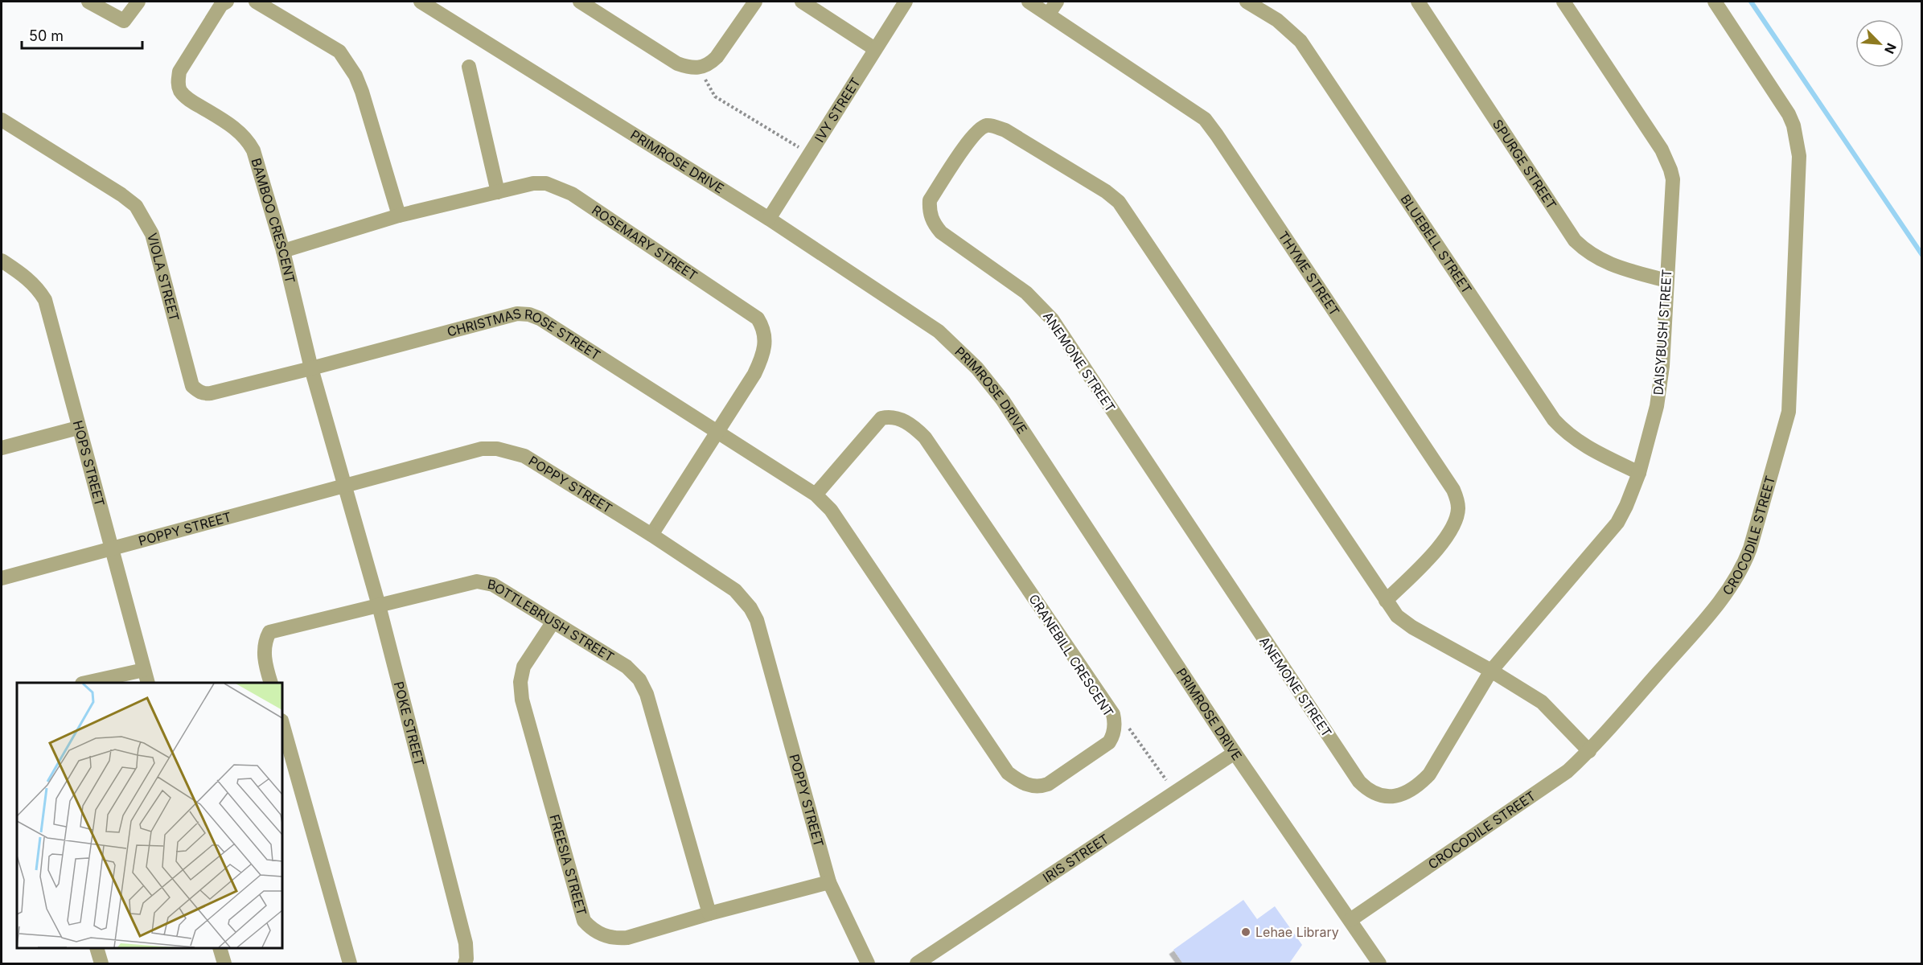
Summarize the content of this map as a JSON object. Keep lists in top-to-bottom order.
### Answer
{
  "streets": {
    "street": [
      "IVY STREET",
      "PRIMROSE DRIVE",
      "SPURGE STREET",
      "BAMBOO CRESCENT",
      "ROSEMARY STREET",
      "BLUEBELL STREET",
      "THYME STREET",
      "VIOLA STREET",
      "DAISYBUSH STREET",
      "CHRISTMAS ROSE STREET",
      "ANEMONE STREET",
      "HOPS STREET",
      "POPPY STREET",
      "CROCODILE STREET",
      "BOTTLEBRUSH STREET",
      "CRANEBILL CRESCENT",
      "POKE STREET",
      "IRIS STREET",
      "FREESIA STREET"
    ]
  },
  "crossings": [
    ["IVY STREET", "PRIMROSE DRIVE"],
    ["PRIMROSE DRIVE", "CROCODILE STREET"],
    ["PRIMROSE DRIVE", "IRIS STREET"],
    ["SPURGE STREET", "DAISYBUSH STREET"],
    ["BAMBOO CRESCENT", "ROSEMARY STREET"],
    ["BAMBOO CRESCENT", "VIOLA STREET"],
    ["BAMBOO CRESCENT", "CHRISTMAS ROSE STREET"],
    ["BAMBOO CRESCENT", "POPPY STREET"],
    ["BAMBOO CRESCENT", "POKE STREET"],
    ["ROSEMARY STREET", "CHRISTMAS ROSE STREET"],
    ["ROSEMARY STREET", "POPPY STREET"],
    ["ROSEMARY STREET", "CRANEBILL CRESCENT"],
    ["BLUEBELL STREET", "DAISYBUSH STREET"],
    ["THYME STREET", "ANEMONE STREET"],
    ["VIOLA STREET", "CHRISTMAS ROSE STREET"],
    ["DAISYBUSH STREET", "ANEMONE STREET"],
    ["CHRISTMAS ROSE STREET", "CRANEBILL CRESCENT"],
    ["ANEMONE STREET", "CROCODILE STREET"],
    ["HOPS STREET", "POPPY STREET"],
    ["POPPY STREET", "POKE STREET"],
    ["POPPY STREET", "FREESIA STREET"],
    ["BOTTLEBRUSH STREET", "POKE STREET"],
    ["BOTTLEBRUSH STREET", "FREESIA STREET"]
  ],
  "places": ["Lehae Library"],
  "scale_bar": "50 m",
  "north": "bottom right"
}
